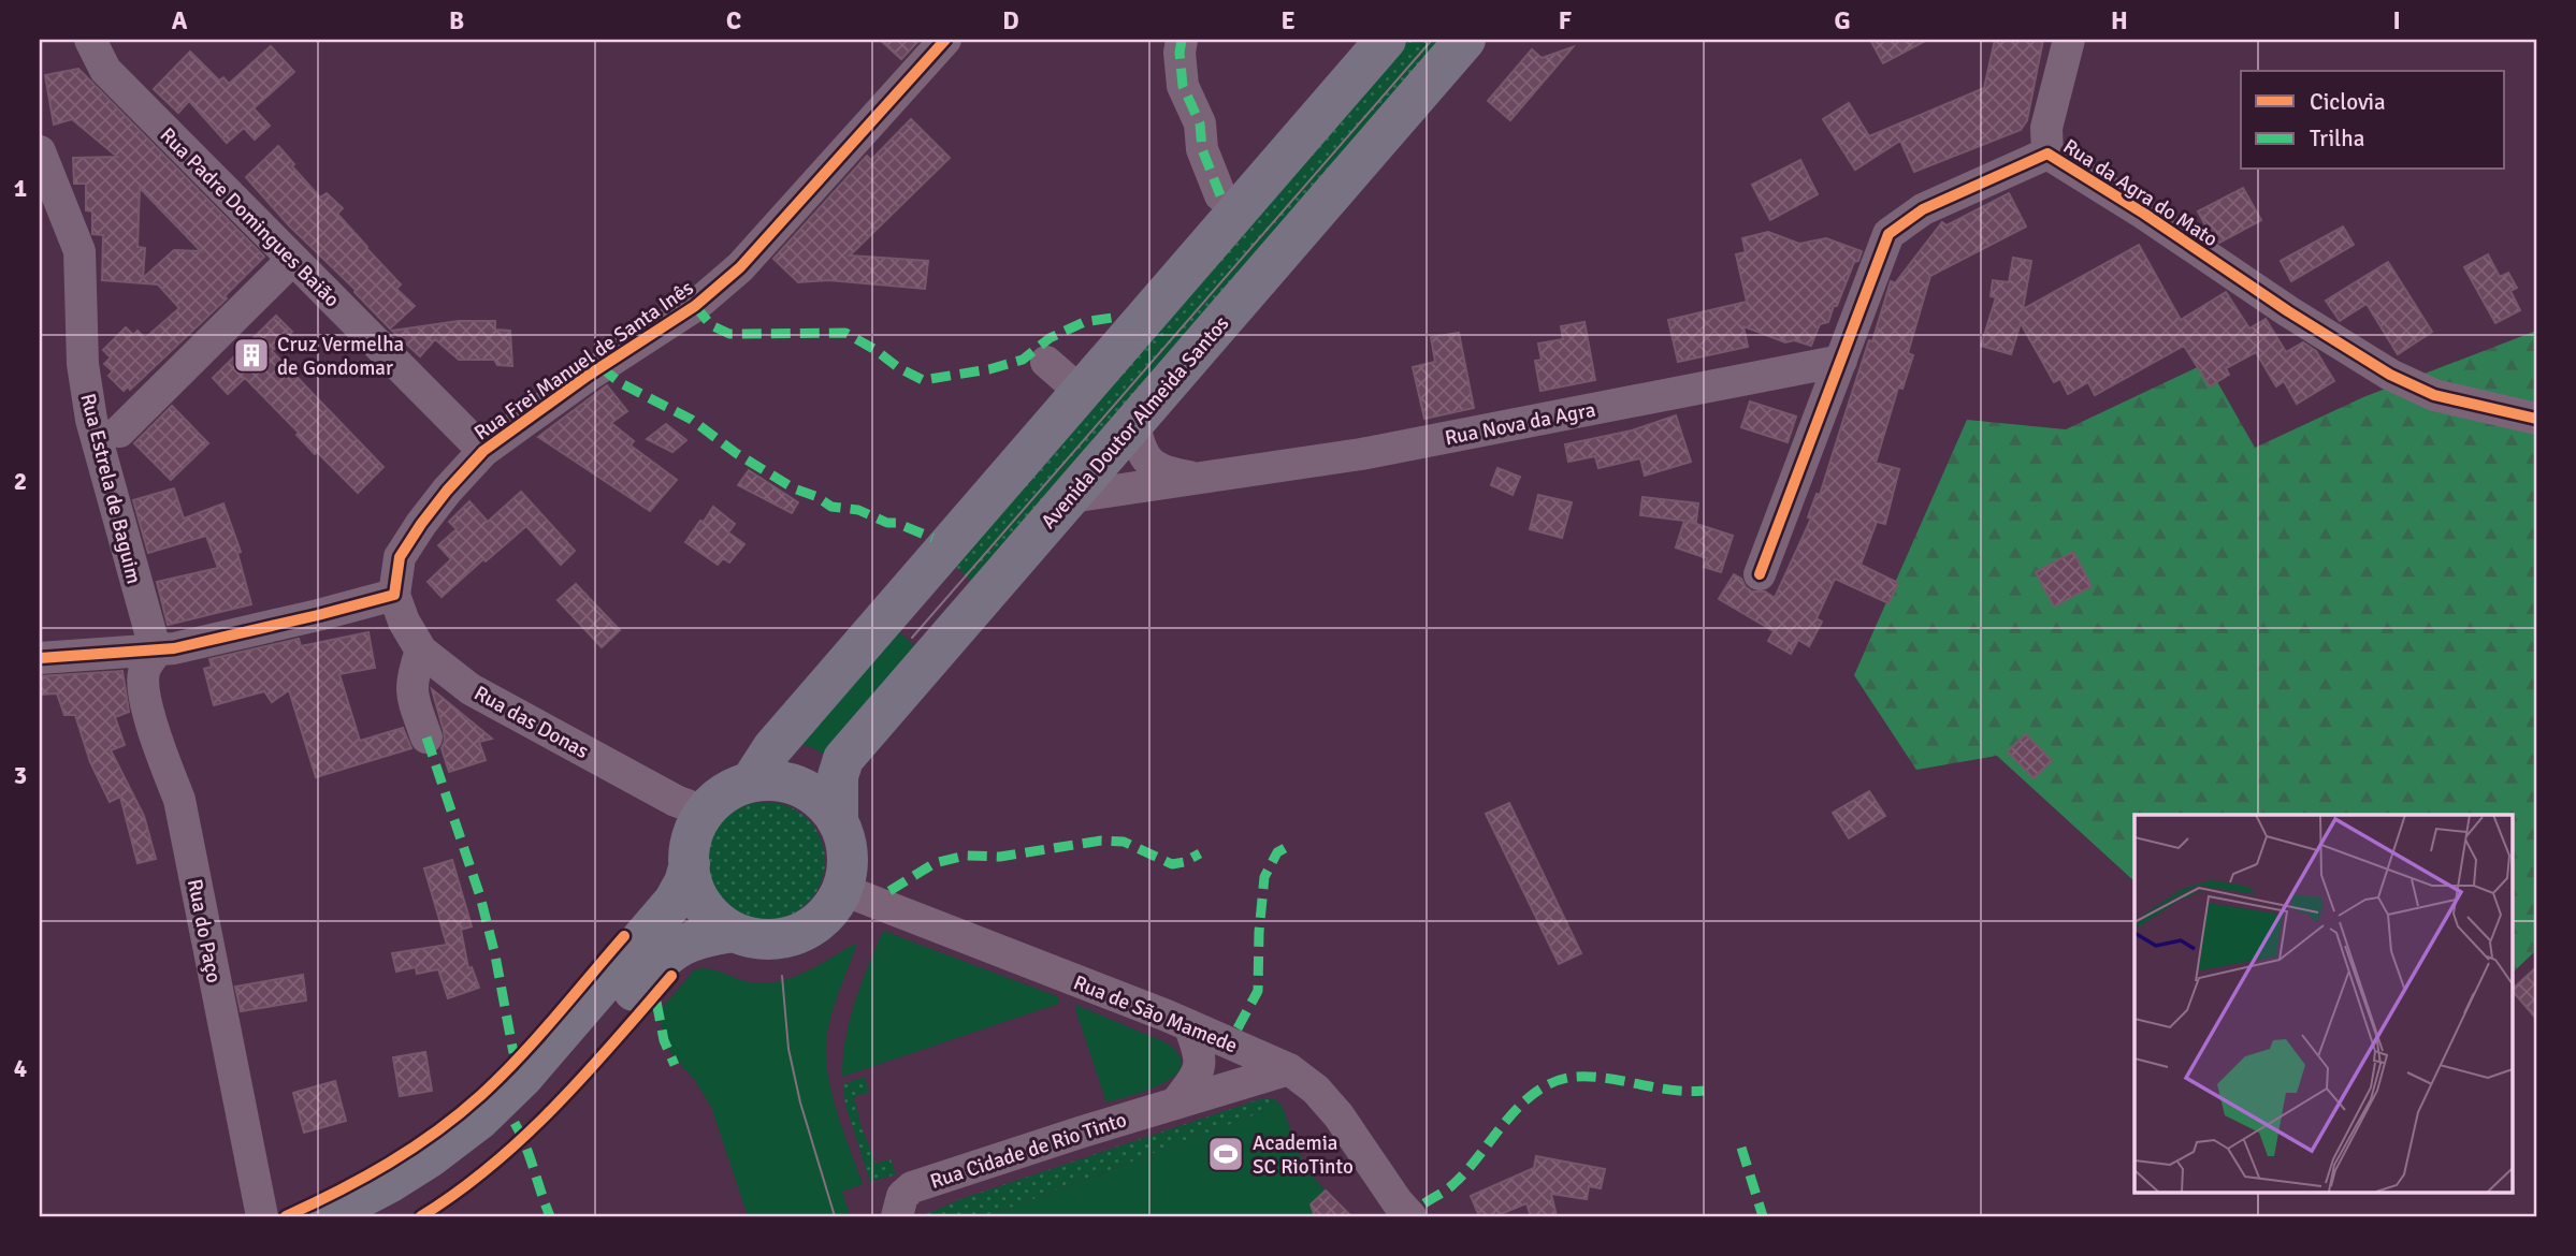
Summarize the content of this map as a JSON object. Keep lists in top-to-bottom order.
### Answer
{
  "streets": {
    "main road": ["Avenida Doutor Almeida Santos"],
    "street": [
      "Rua da Agra do Mato",
      "Rua Padre Domingues Baião",
      "Rua Frei Manuel de Santa Inês",
      "Rua Nova da Agra",
      "Rua Estrela de Baguim",
      "Rua das Donas",
      "Rua do Paço",
      "Rua de São Mamede",
      "Rua Cidade de Rio Tinto"
    ]
  },
  "crossings": [
    ["Rua da Agra do Mato", "Rua Nova da Agra"],
    ["Rua Padre Domingues Baião", "Rua Frei Manuel de Santa Inês"],
    ["Rua Frei Manuel de Santa Inês", "Rua das Donas"],
    ["Avenida Doutor Almeida Santos", "Rua Nova da Agra"],
    ["Avenida Doutor Almeida Santos", "Rua das Donas"],
    ["Avenida Doutor Almeida Santos", "Rua de São Mamede"],
    ["Rua Estrela de Baguim", "Rua do Paço"],
    ["Rua das Donas", "Rua de São Mamede"],
    ["Rua de São Mamede", "Rua Cidade de Rio Tinto"]
  ],
  "places": {
    "building": ["Cruz Vermelha de Gondomar"],
    "sports": ["Academia SC RioTinto"]
  },
  "legend": ["Ciclovia", "Trilha"],
  "grid": {
    "columns": [
      "A",
      "B",
      "C",
      "D",
      "E",
      "F",
      "G",
      "H",
      "I"
    ],
    "rows": [
      "1",
      "2",
      "3",
      "4"
    ]
  }
}
